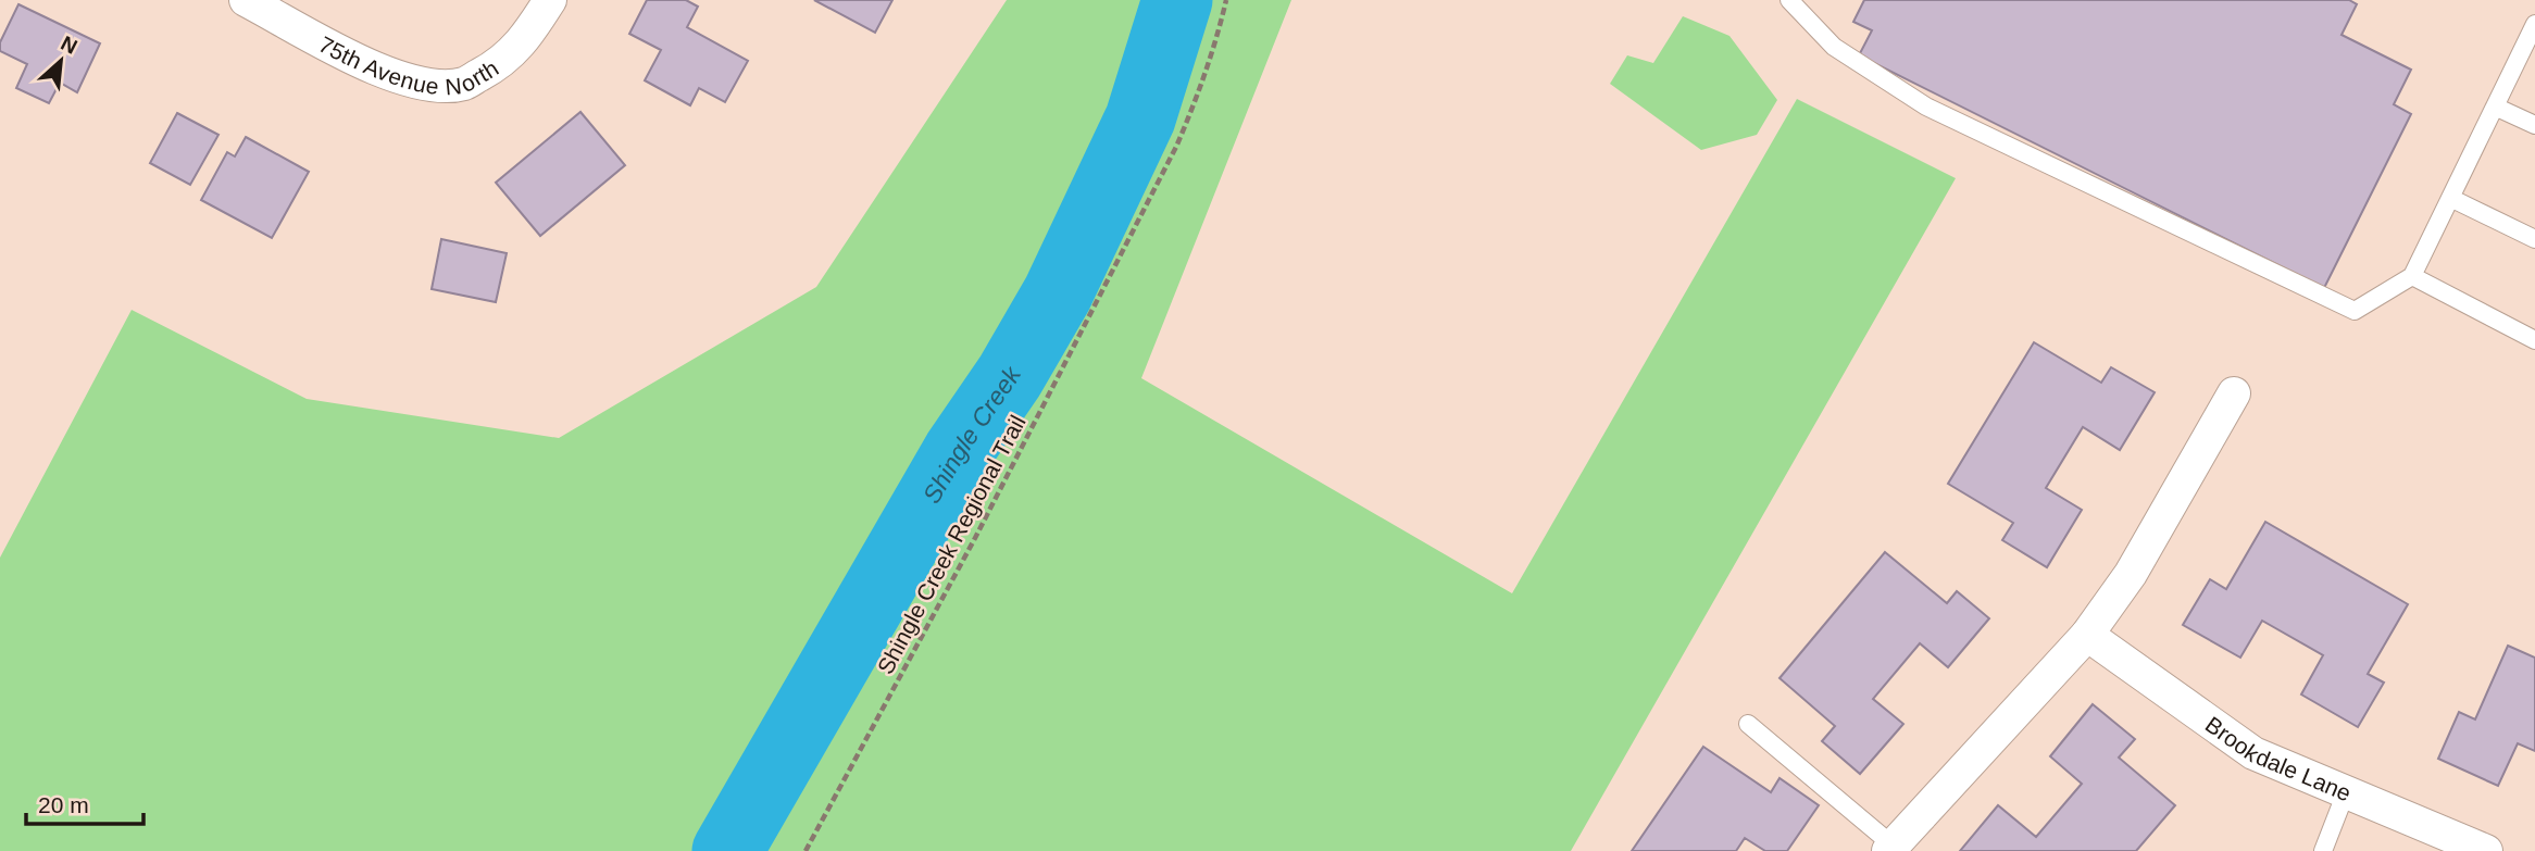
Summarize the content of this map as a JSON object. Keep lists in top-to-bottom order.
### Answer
{
  "streets": {
    "street": ["75th Avenue North", "Brookdale Lane"],
    "path": ["Shingle Creek Regional Trail"]
  },
  "water": ["Shingle Creek"],
  "scale_bar": "20 m",
  "north": "top right"
}
